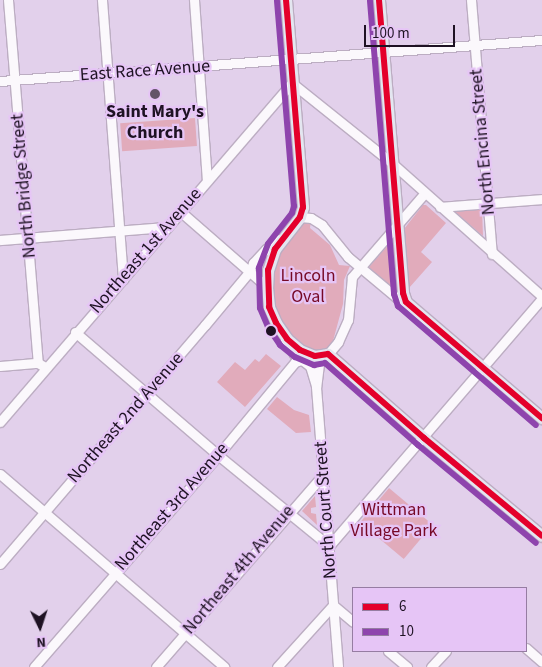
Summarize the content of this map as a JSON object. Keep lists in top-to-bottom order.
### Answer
{
  "streets": {
    "street": [
      "East Race Avenue",
      "North Encina Street",
      "North Bridge Street",
      "Northeast 1st Avenue",
      "Northeast 2nd Avenue",
      "Northeast 3rd Avenue",
      "North Court Street",
      "Northeast 4th Avenue"
    ]
  },
  "crossings": [
    ["East Race Avenue", "North Encina Street"],
    ["East Race Avenue", "North Bridge Street"],
    ["North Bridge Street", "Northeast 1st Avenue"],
    ["Northeast 3rd Avenue", "North Court Street"],
    ["North Court Street", "Northeast 4th Avenue"]
  ],
  "parks": ["Lincoln Oval", "Wittman Village Park"],
  "places": ["Saint Mary's Church"],
  "lines": ["transit line 6", "transit line 10"],
  "legend": ["6", "10"],
  "scale_bar": "100 m",
  "north": "bottom"
}
